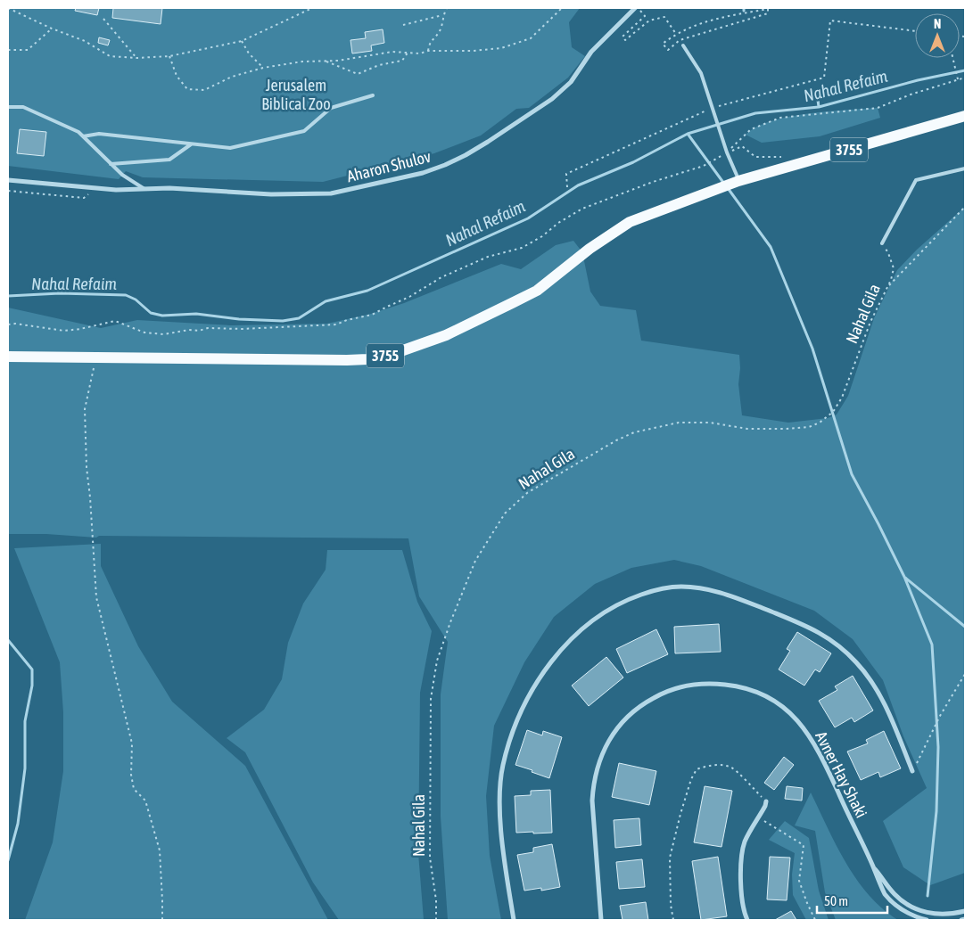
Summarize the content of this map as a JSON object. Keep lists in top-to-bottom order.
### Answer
{
  "streets": {
    "main road": ["3755"],
    "street": ["Aharon Shulov", "Avner Hay Shaki"],
    "path": ["Nahal Gila"]
  },
  "water": ["Nahal Refaim"],
  "parks": ["Jerusalem Biblical Zoo"],
  "scale_bar": "50 m",
  "north": "top"
}
